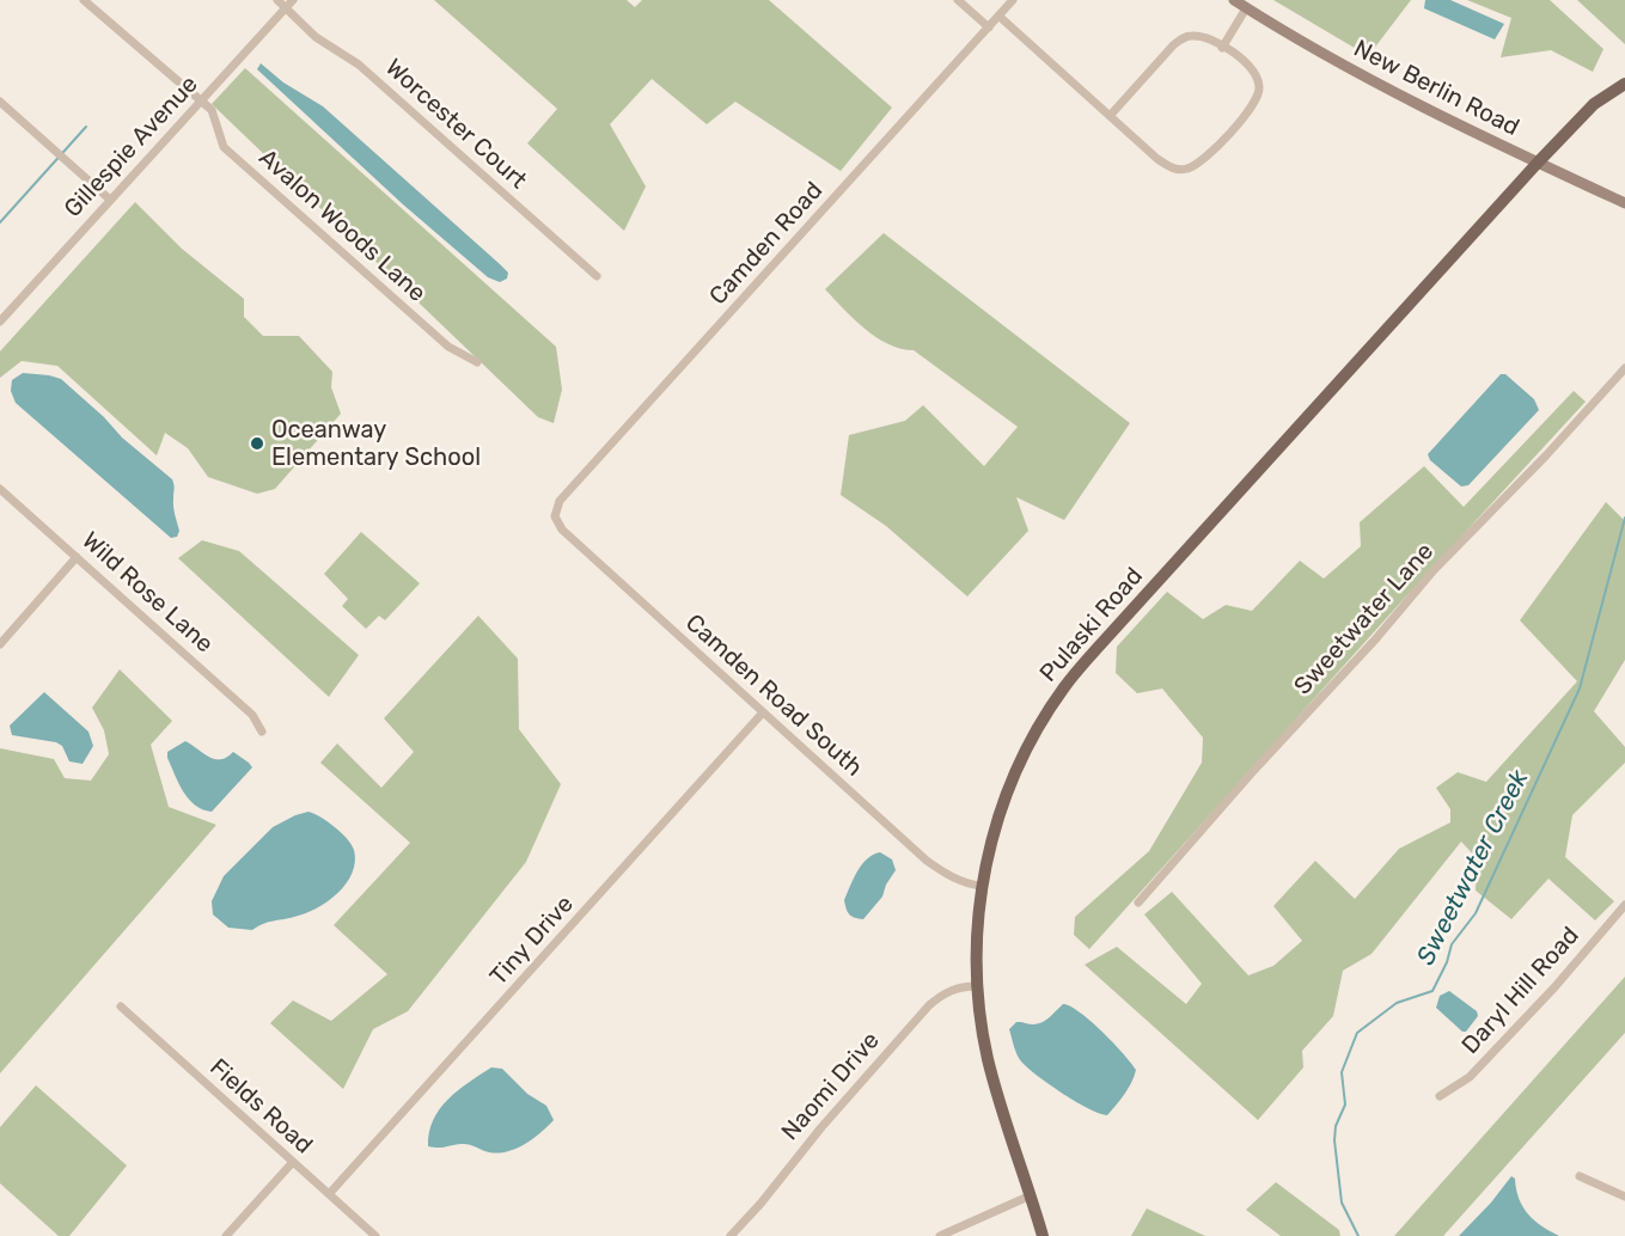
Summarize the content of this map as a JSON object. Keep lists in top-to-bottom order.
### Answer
{
  "streets": {
    "main road": ["Pulaski Road"],
    "street": [
      "New Berlin Road",
      "Worcester Court",
      "Gillespie Avenue",
      "Avalon Woods Lane",
      "Camden Road",
      "Wild Rose Lane",
      "Sweetwater Lane",
      "Camden Road South",
      "Tiny Drive",
      "Daryl Hill Road",
      "Naomi Drive",
      "Fields Road"
    ]
  },
  "crossings": [
    ["New Berlin Road", "Pulaski Road"],
    ["Worcester Court", "Gillespie Avenue"],
    ["Gillespie Avenue", "Avalon Woods Lane"],
    ["Camden Road", "Camden Road South"],
    ["Pulaski Road", "Camden Road South"],
    ["Pulaski Road", "Naomi Drive"],
    ["Camden Road South", "Tiny Drive"],
    ["Tiny Drive", "Fields Road"]
  ],
  "water": ["Sweetwater Creek"],
  "places": ["Oceanway Elementary School"]
}
